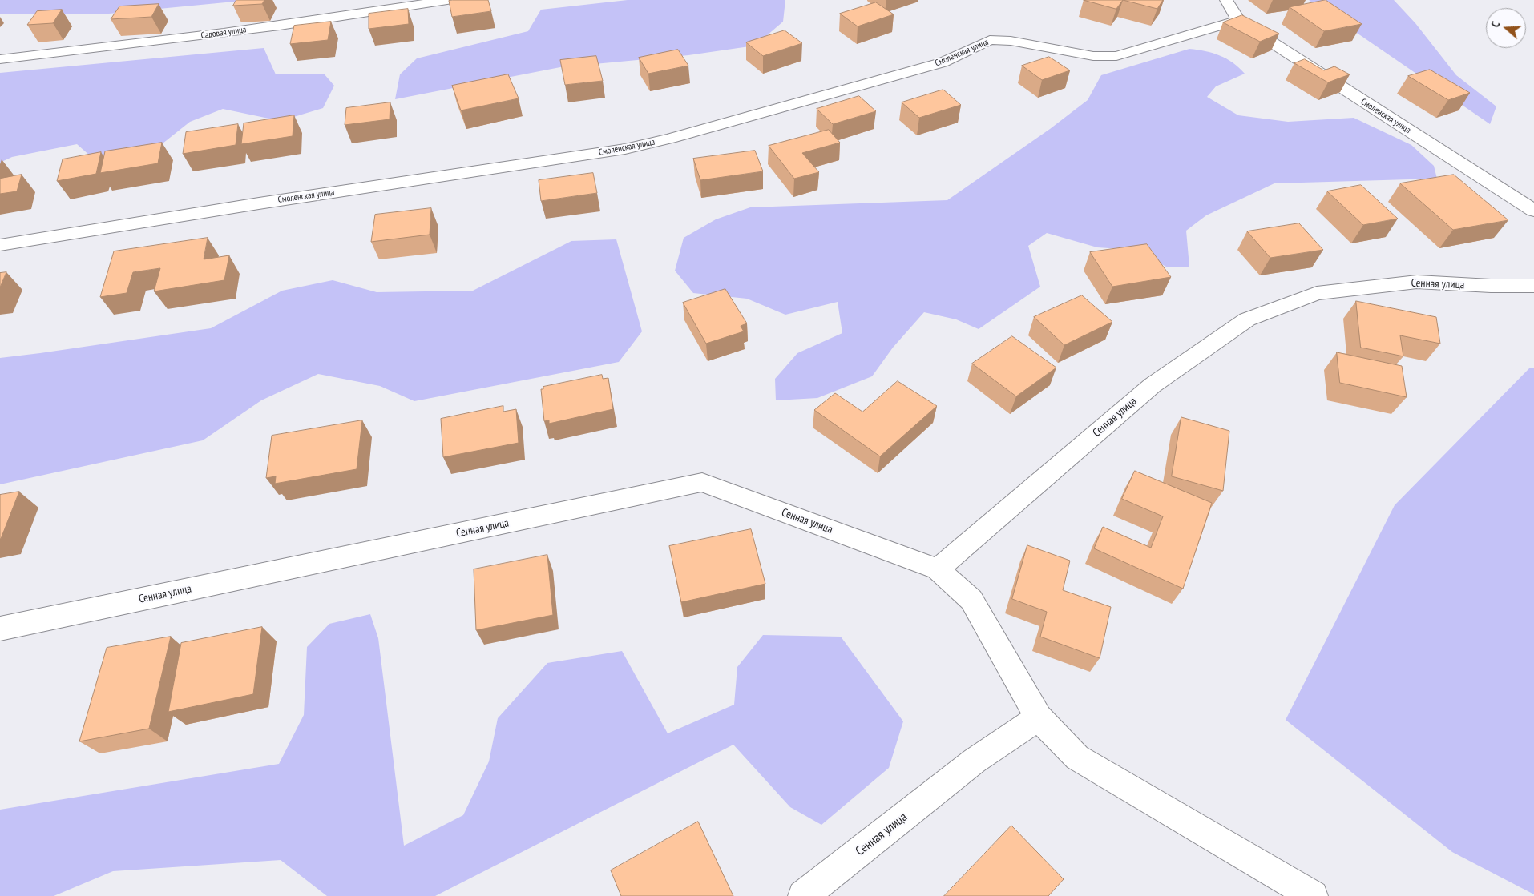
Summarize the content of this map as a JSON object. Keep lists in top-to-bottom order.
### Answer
{
  "streets": {
    "street": ["Садовая улица", "Смоленская улица", "Сенная улица"]
  },
  "north": "left"
}
